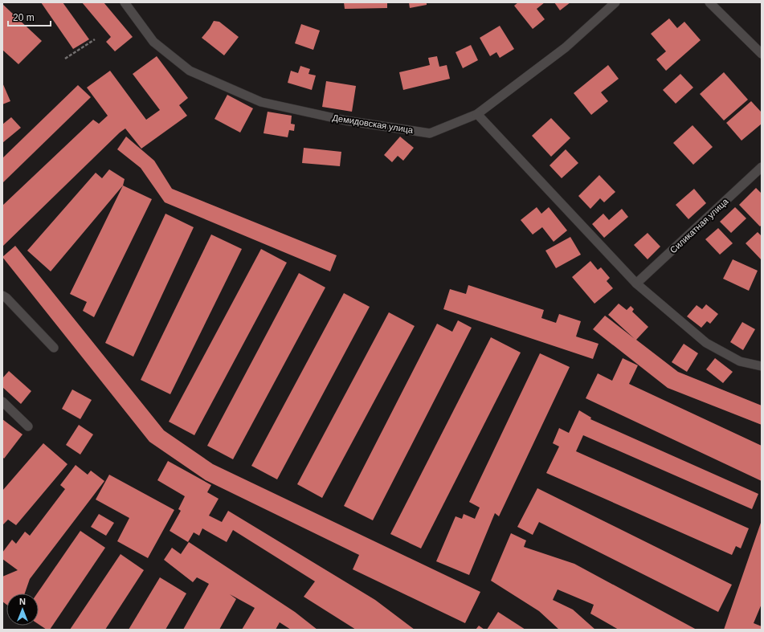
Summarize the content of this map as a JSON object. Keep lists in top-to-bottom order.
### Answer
{
  "streets": {
    "street": ["Демидовская улица", "Силикатная улица"]
  },
  "scale_bar": "20 m",
  "north": "top"
}
